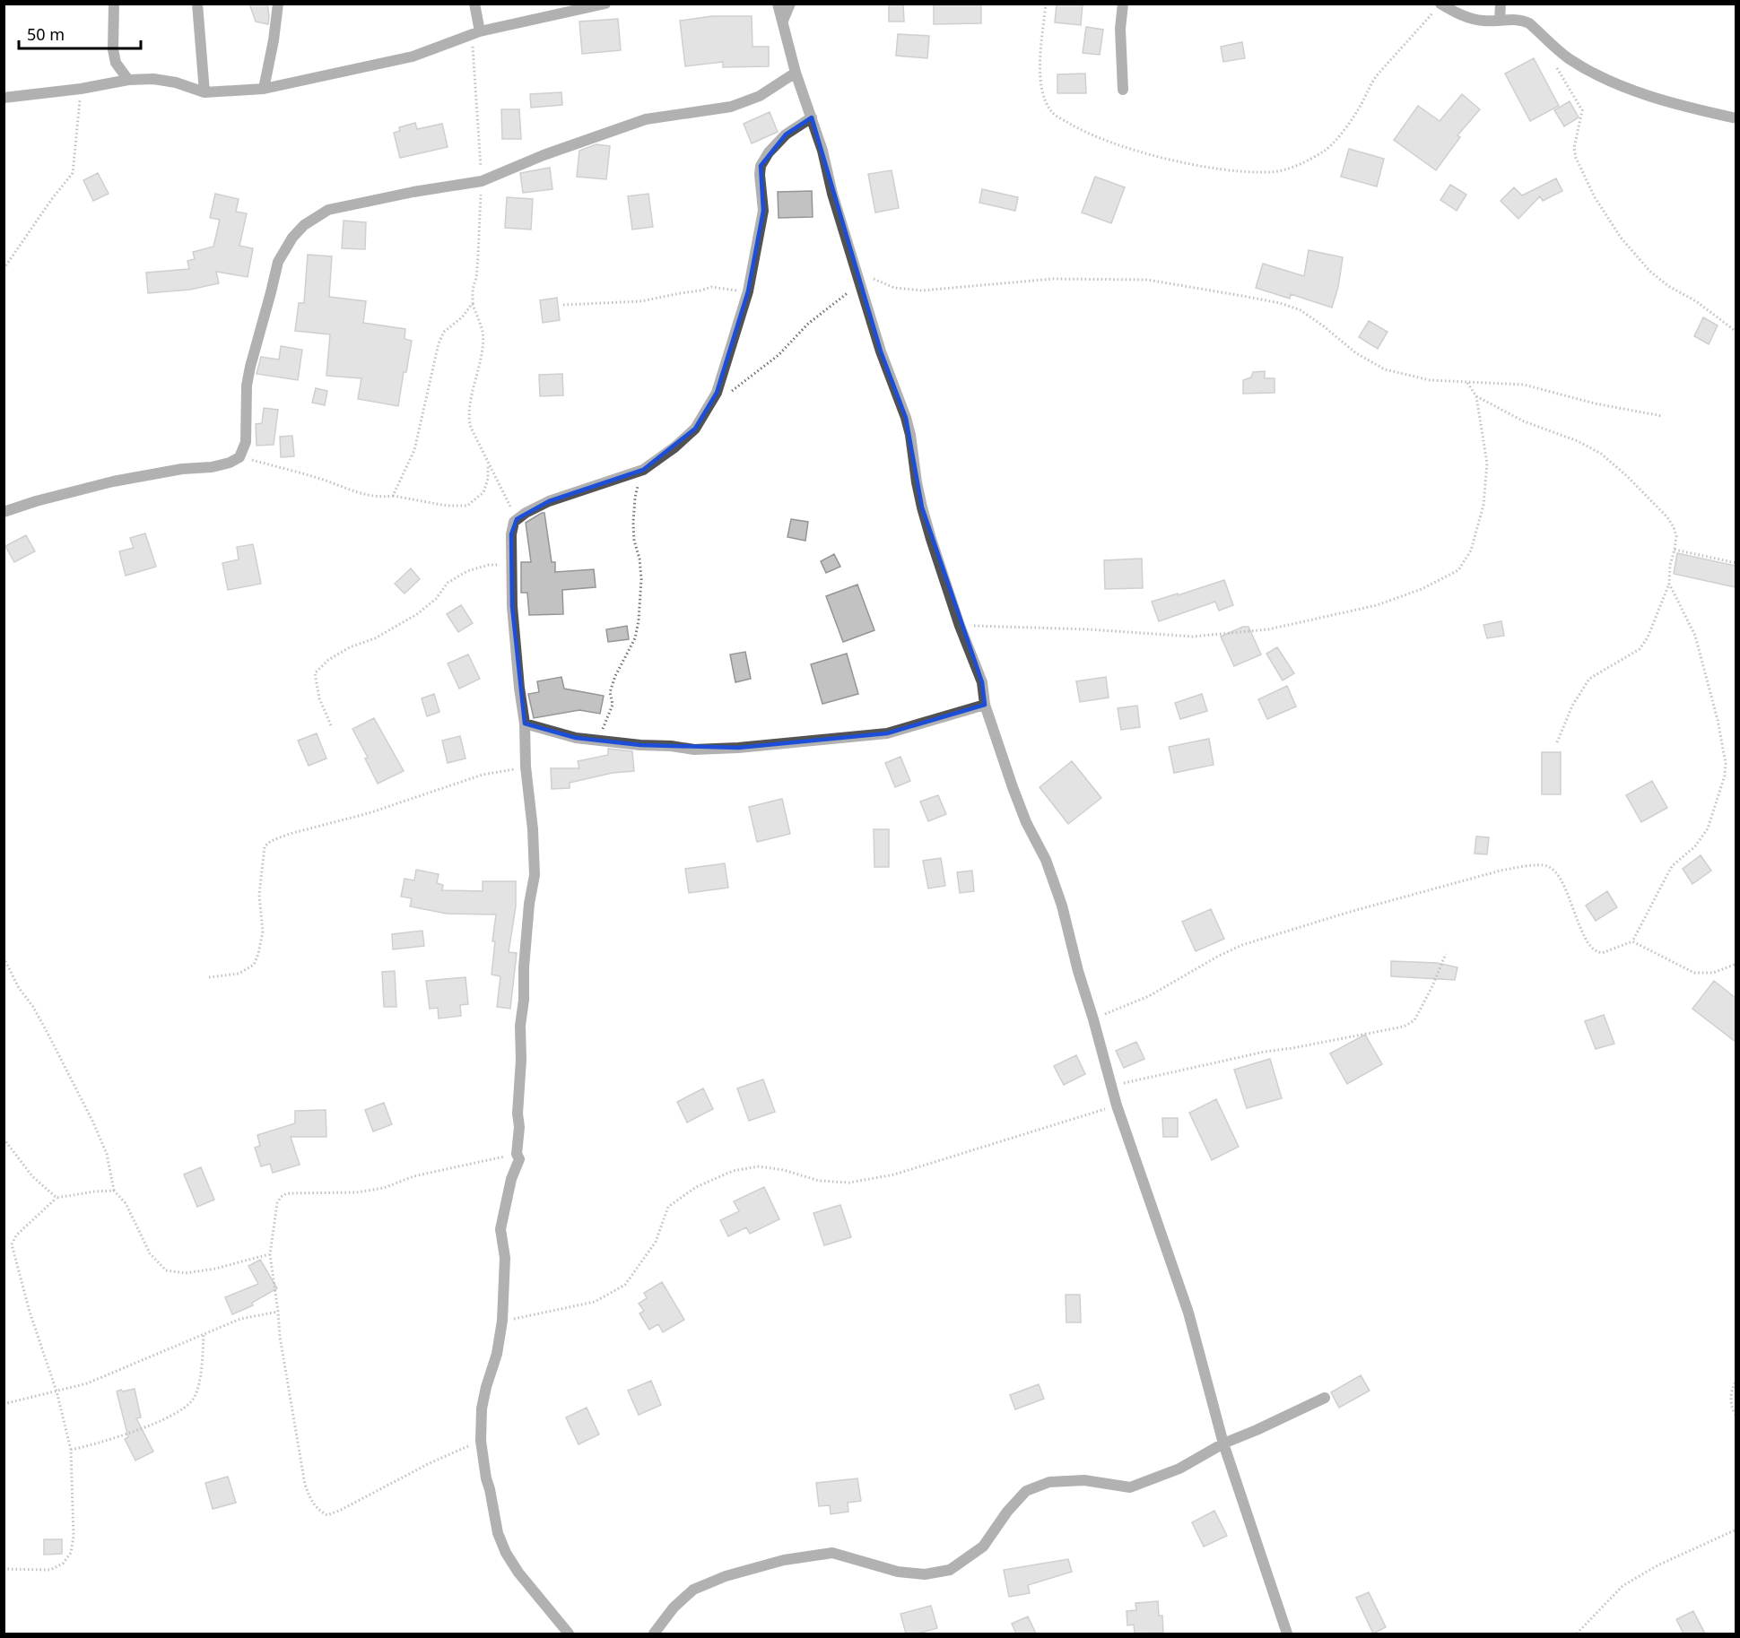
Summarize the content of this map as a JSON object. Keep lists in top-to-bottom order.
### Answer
{
  "scale_bar": "50 m"
}
